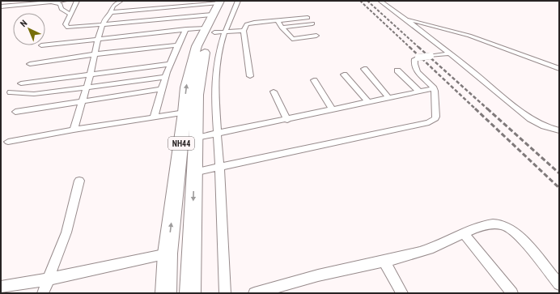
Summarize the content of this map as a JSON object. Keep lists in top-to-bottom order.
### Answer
{
  "streets": {
    "highway": ["NH44"]
  },
  "north": "top left"
}
